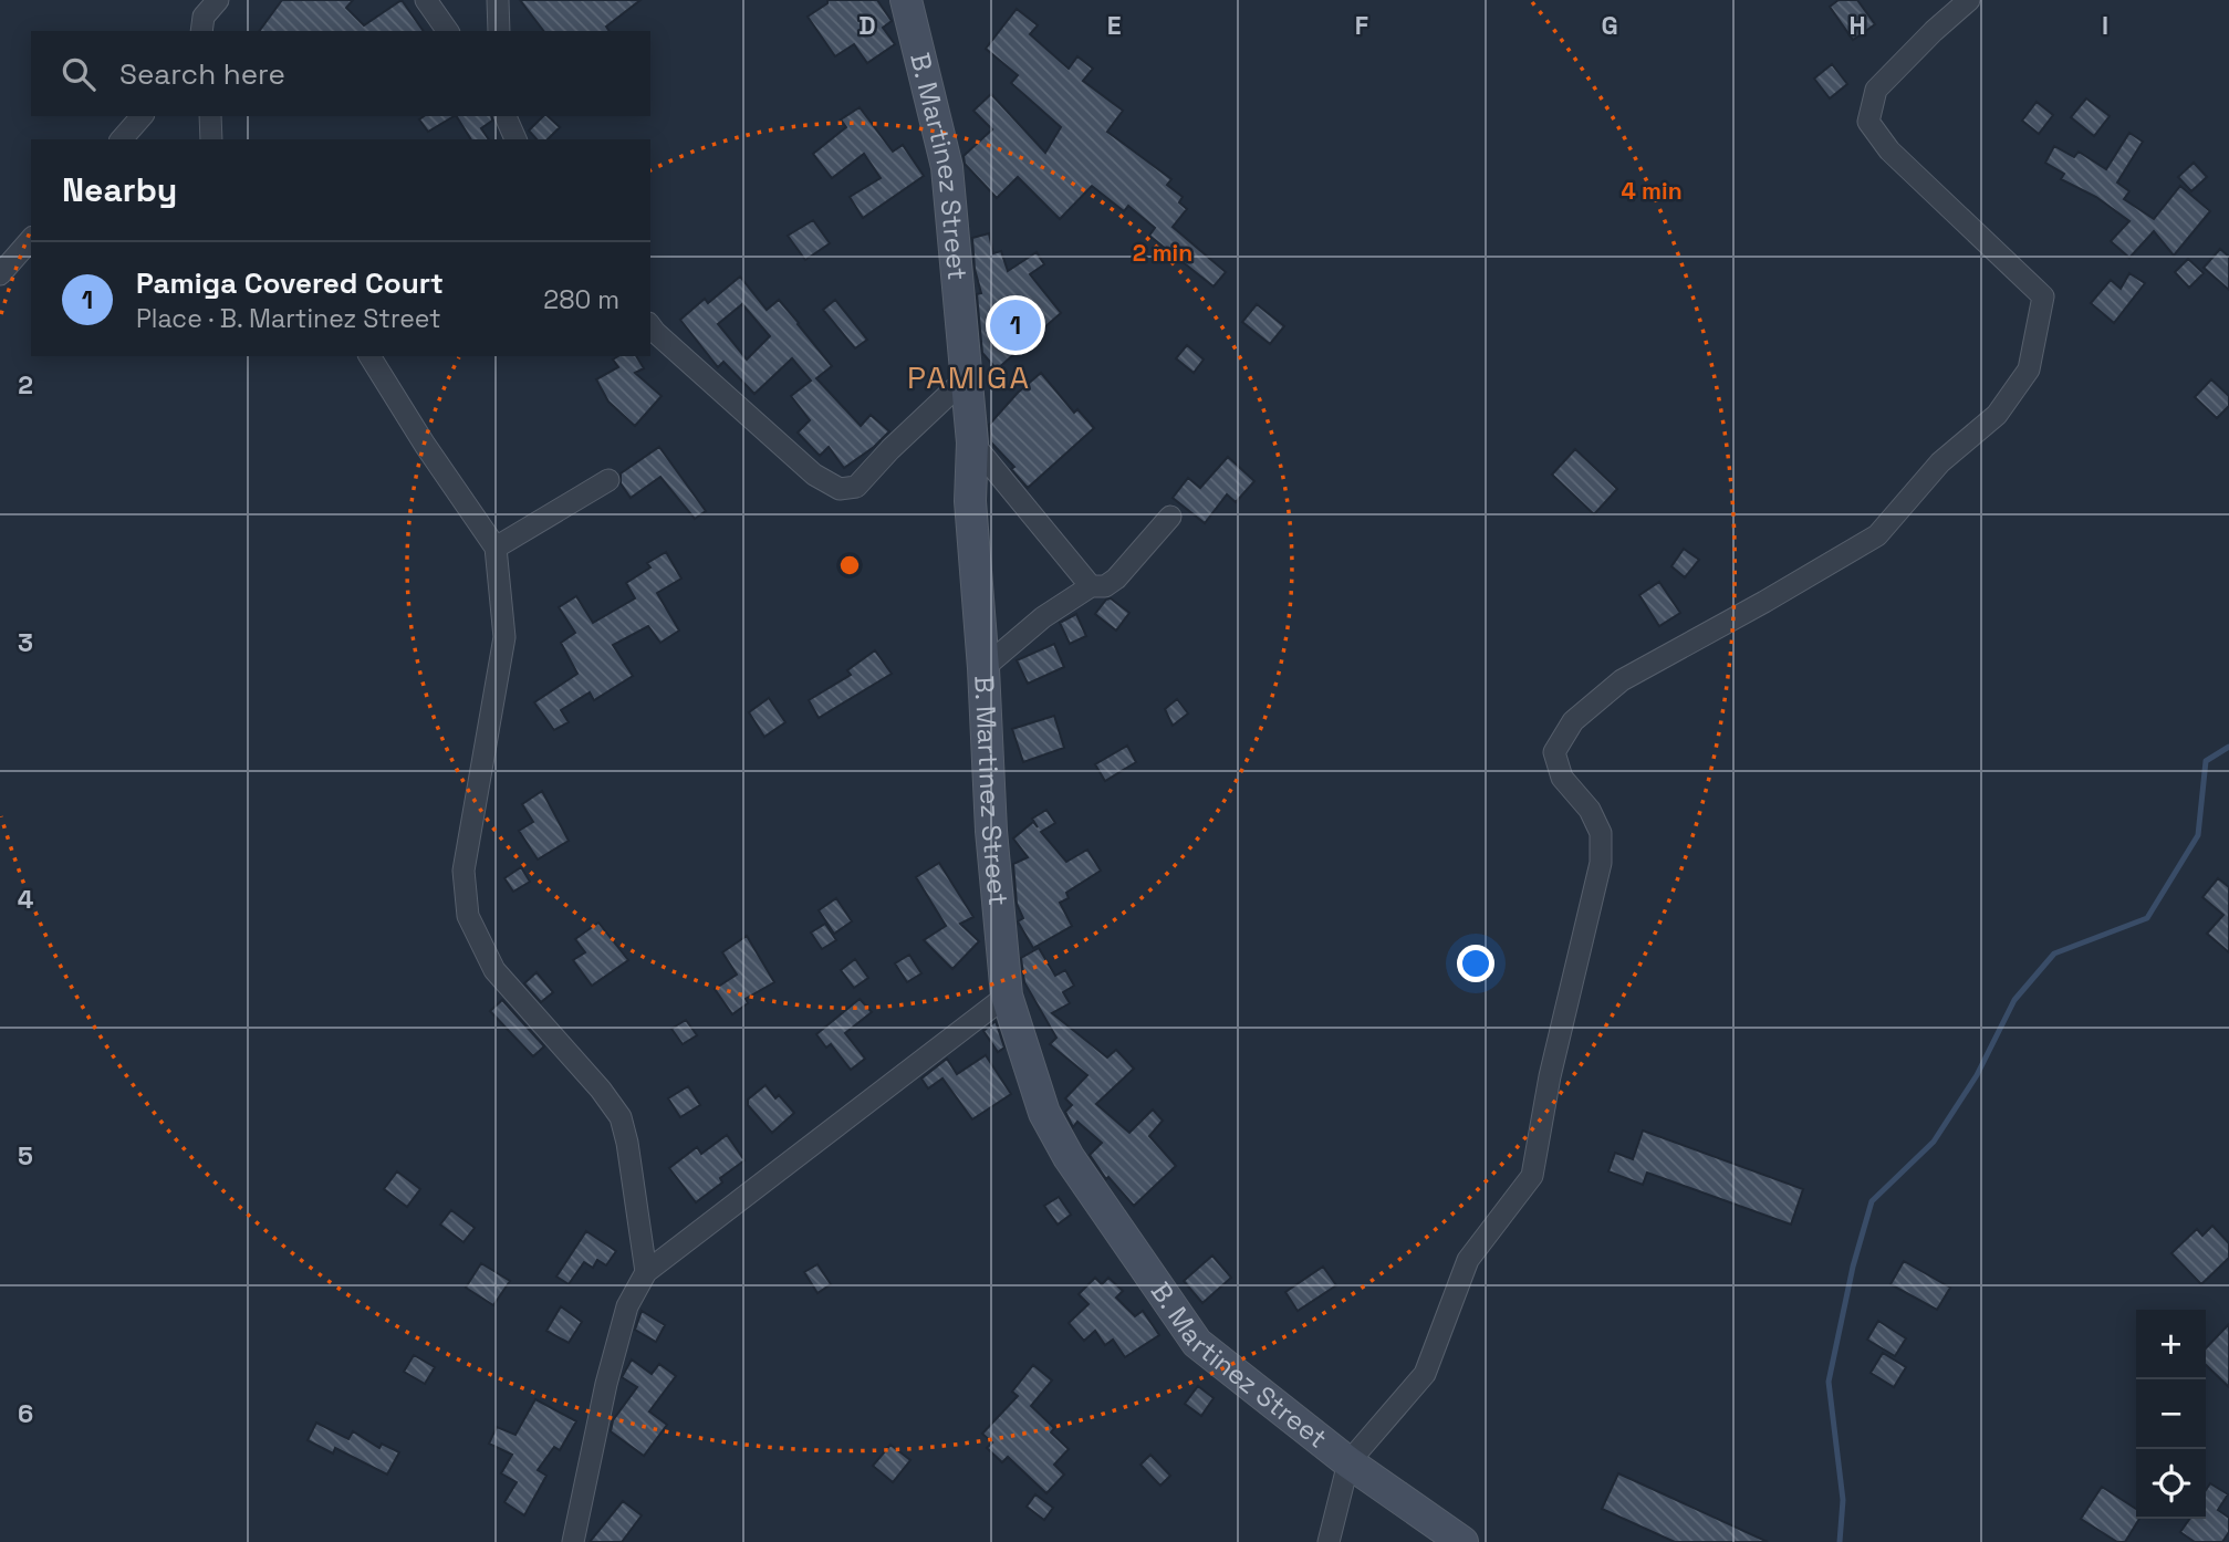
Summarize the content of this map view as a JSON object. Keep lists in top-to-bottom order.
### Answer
{
  "streets": {
    "street": ["B. Martinez Street"]
  },
  "districts": ["PAMIGA"],
  "page": {
    "search": "Search here",
    "heading": "Nearby",
    "list": [
      {
        "mark": "1",
        "name": "Pamiga Covered Court",
        "note": "Place · B. Martinez Street",
        "value": "280 m"
      }
    ],
    "pins": "1",
    "map_buttons": ["+", "−"]
  },
  "grid": {
    "columns": [
      "D",
      "E",
      "F",
      "G",
      "H",
      "I"
    ],
    "rows": [
      "2",
      "3",
      "4",
      "5",
      "6"
    ]
  },
  "rings": ["4 min", "2 min"]
}
